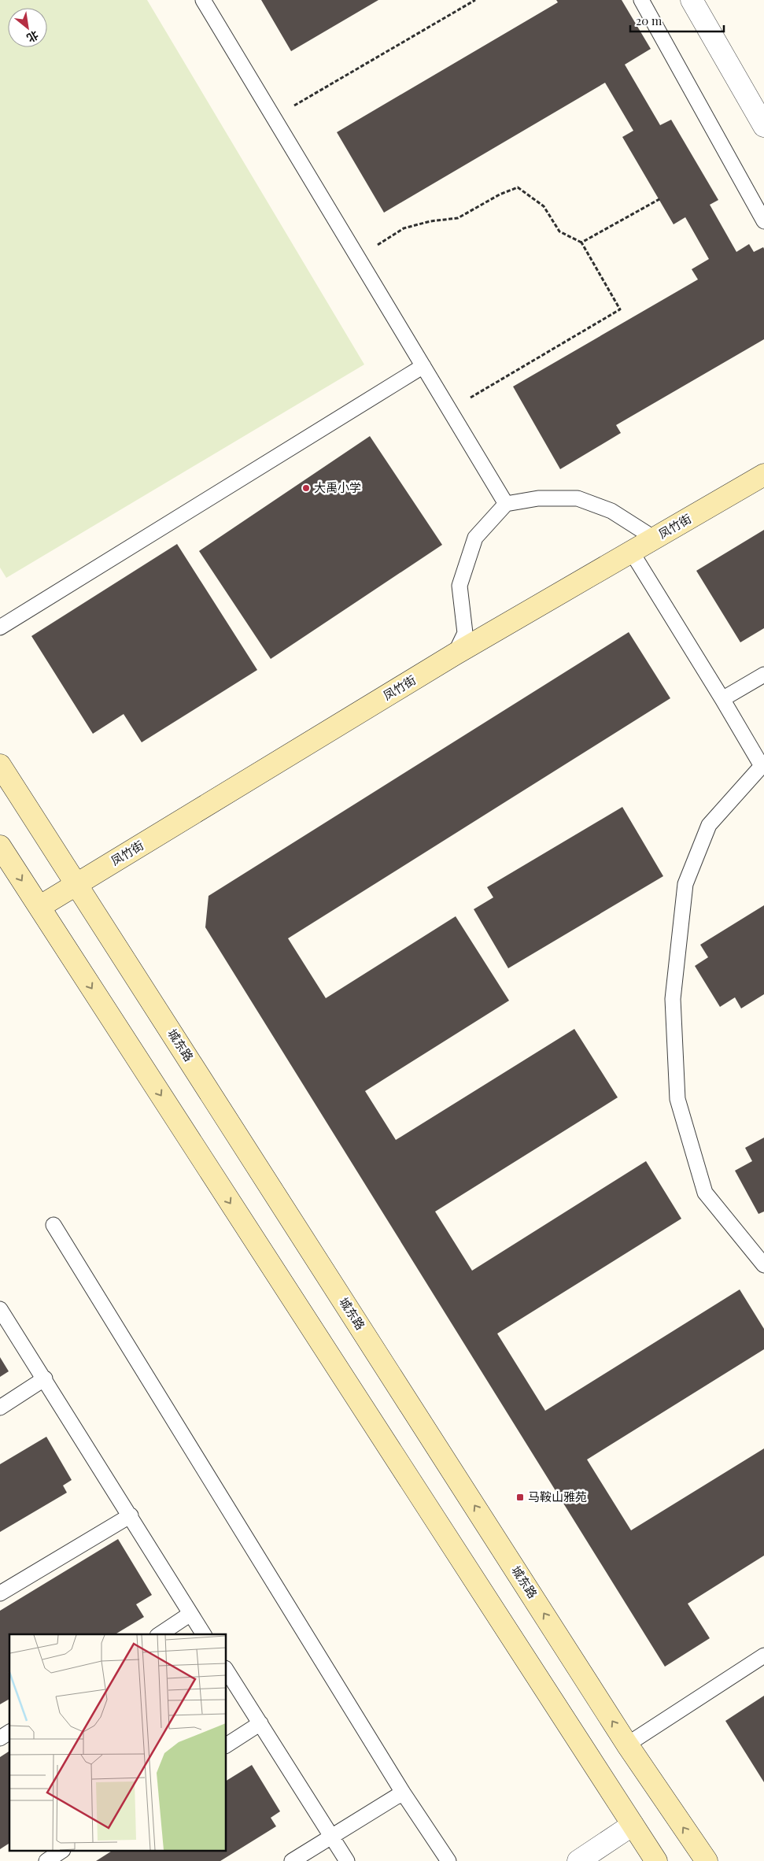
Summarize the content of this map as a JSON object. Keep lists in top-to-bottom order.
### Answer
{
  "streets": {
    "street": ["凤竹街", "城东路"]
  },
  "crossings": [
    ["凤竹街", "城东路"]
  ],
  "places": {
    "other": ["大禹小学"],
    "transit": ["马鞍山雅苑"]
  },
  "scale_bar": "20 m",
  "north": "bottom right"
}
